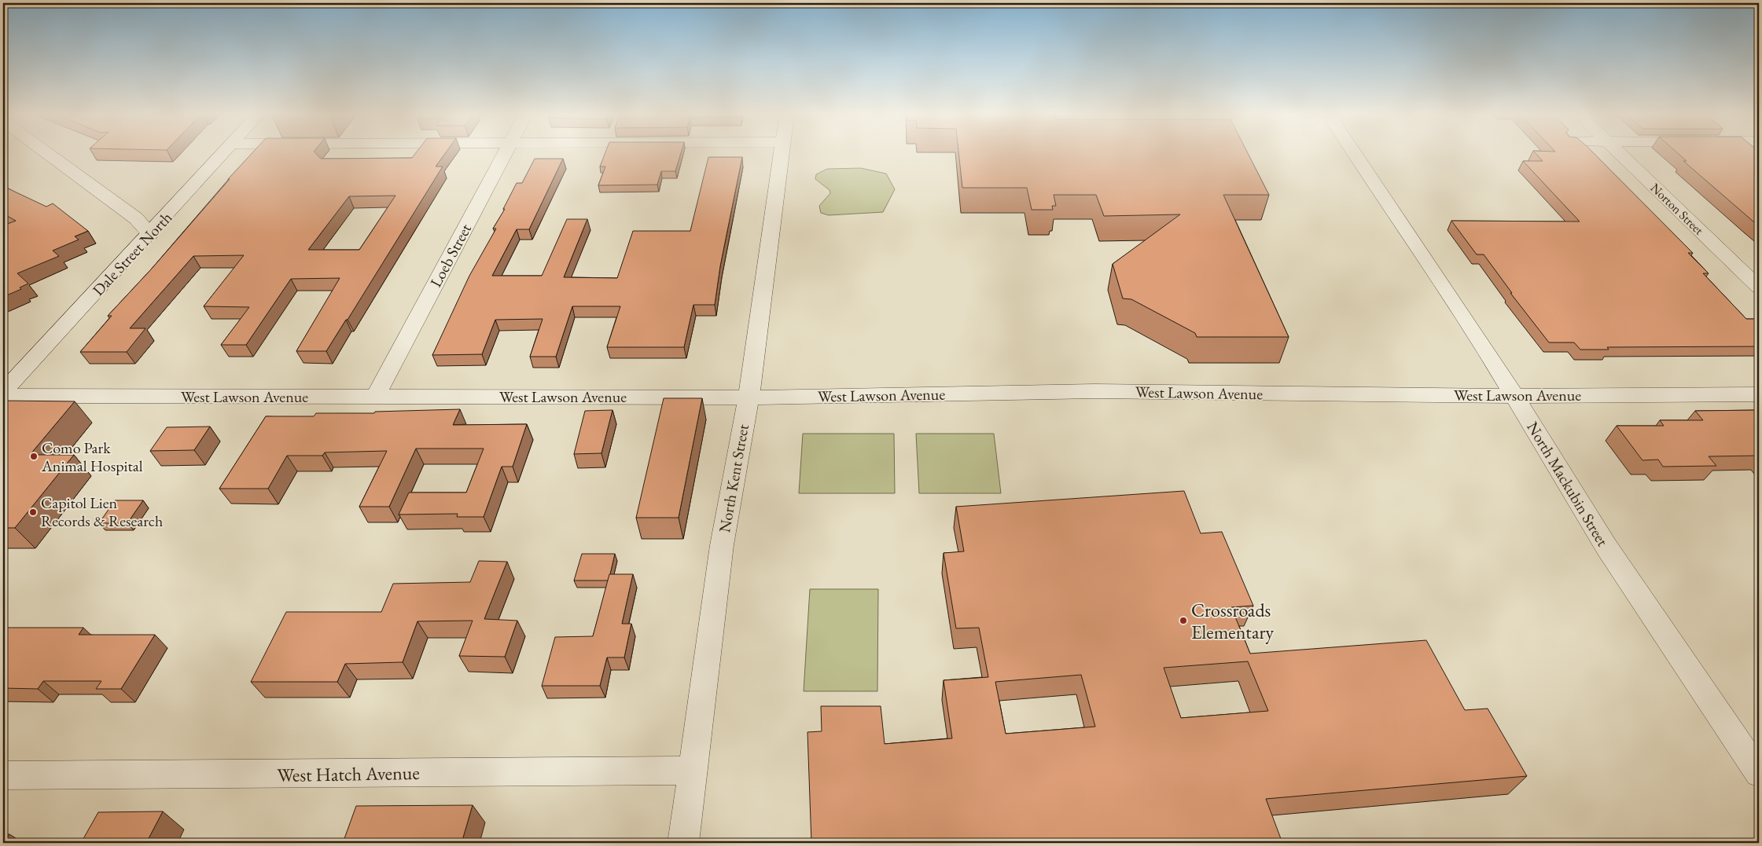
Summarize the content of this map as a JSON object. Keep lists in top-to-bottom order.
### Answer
{
  "streets": {
    "street": [
      "Norton Street",
      "Dale Street North",
      "Loeb Street",
      "West Lawson Avenue",
      "North Kent Street",
      "North Mackubin Street",
      "West Hatch Avenue"
    ]
  },
  "crossings": [
    ["Loeb Street", "West Lawson Avenue"],
    ["West Lawson Avenue", "North Kent Street"],
    ["West Lawson Avenue", "North Mackubin Street"],
    ["North Kent Street", "West Hatch Avenue"]
  ],
  "places": ["Como Park Animal Hospital", "Capitol Lien Records & Research", "Crossroads Elementary"]
}
